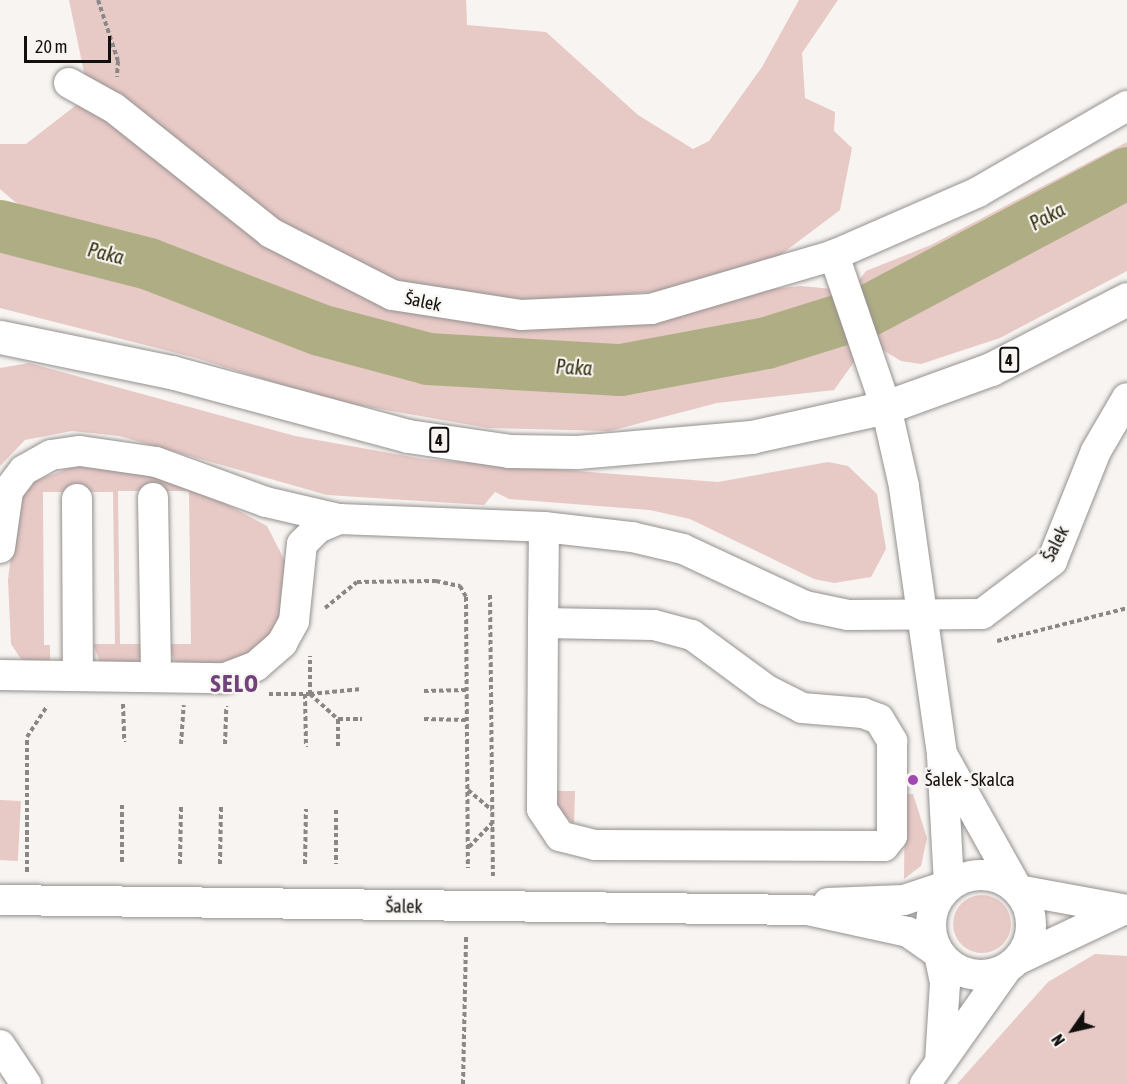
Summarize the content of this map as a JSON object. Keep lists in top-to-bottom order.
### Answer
{
  "streets": {
    "main road": ["4"],
    "street": ["Šalek"]
  },
  "districts": ["SELO"],
  "water": ["Paka"],
  "places": ["Šalek - Skalca"],
  "scale_bar": "20 m",
  "north": "bottom left"
}
